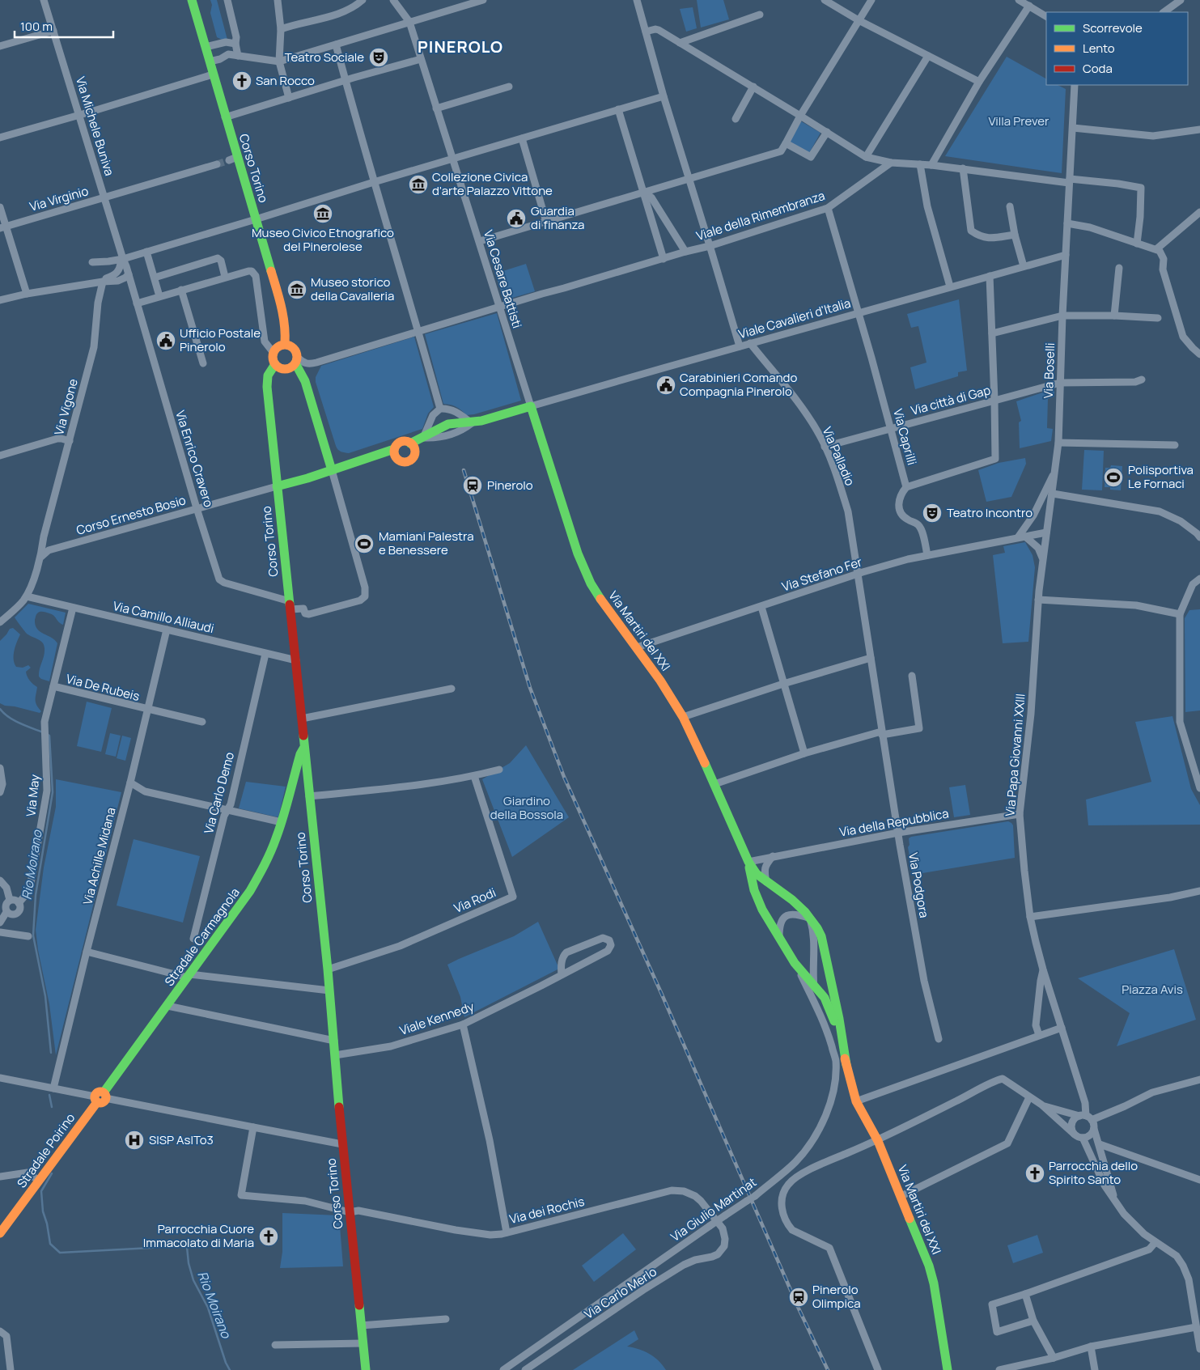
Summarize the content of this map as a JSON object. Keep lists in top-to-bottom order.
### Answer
{
  "streets": {
    "main road": [
      "Corso Torino",
      "Via Martiri del XXI",
      "Stradale Carmagnola",
      "Stradale Poirino"
    ],
    "street": [
      "Via Michele Buniva",
      "Via Virginio",
      "Viale della Rimembranza",
      "Via Cesare Battisti",
      "Viale Cavalieri d'Italia",
      "Via Boselli",
      "Via città di Gap",
      "Via Vigone",
      "Via Caprilli",
      "Via Palladio",
      "Via Enrico Cravero",
      "Corso Ernesto Bosio",
      "Via Stefano Fer",
      "Via Camillo Alliaudi",
      "Via De Rubeis",
      "Via Papa Giovanni XXIII",
      "Via Carlo Demo",
      "Via May",
      "Via della Repubblica",
      "Via Achille Midana",
      "Via Podgora",
      "Via Rodi",
      "Viale Kennedy",
      "Via Giulio Martinat",
      "Via dei Rochis",
      "Via Carlo Merlo"
    ]
  },
  "crossings": [
    ["Via Michele Buniva", "Via Virginio"],
    ["Via Michele Buniva", "Via Enrico Cravero"],
    ["Corso Torino", "Viale della Rimembranza"],
    ["Corso Torino", "Via Enrico Cravero"],
    ["Corso Torino", "Corso Ernesto Bosio"],
    ["Corso Torino", "Via Camillo Alliaudi"],
    ["Corso Torino", "Via Rodi"],
    ["Corso Torino", "Stradale Carmagnola"],
    ["Corso Torino", "Viale Kennedy"],
    ["Corso Torino", "Via dei Rochis"],
    ["Viale della Rimembranza", "Via Cesare Battisti"],
    ["Viale della Rimembranza", "Via Caprilli"],
    ["Via Cesare Battisti", "Viale Cavalieri d'Italia"],
    ["Via Cesare Battisti", "Via Martiri del XXI"],
    ["Viale Cavalieri d'Italia", "Via Boselli"],
    ["Viale Cavalieri d'Italia", "Via Caprilli"],
    ["Viale Cavalieri d'Italia", "Via Palladio"],
    ["Viale Cavalieri d'Italia", "Via Martiri del XXI"],
    ["Via Boselli", "Via città di Gap"],
    ["Via Boselli", "Via Stefano Fer"],
    ["Via Boselli", "Via Papa Giovanni XXIII"],
    ["Via città di Gap", "Via Caprilli"],
    ["Via città di Gap", "Via Palladio"],
    ["Via Vigone", "Corso Ernesto Bosio"],
    ["Via Vigone", "Via Camillo Alliaudi"],
    ["Via Palladio", "Via Stefano Fer"],
    ["Via Palladio", "Via Podgora"],
    ["Via Enrico Cravero", "Corso Ernesto Bosio"],
    ["Via Stefano Fer", "Via Martiri del XXI"],
    ["Via Stefano Fer", "Via Podgora"],
    ["Via Camillo Alliaudi", "Via De Rubeis"],
    ["Via Camillo Alliaudi", "Via Carlo Demo"],
    ["Via Camillo Alliaudi", "Via Achille Midana"],
    ["Via Martiri del XXI", "Via della Repubblica"],
    ["Via Martiri del XXI", "Via Giulio Martinat"],
    ["Via De Rubeis", "Via May"],
    ["Via De Rubeis", "Via Achille Midana"],
    ["Via Papa Giovanni XXIII", "Via della Repubblica"],
    ["Via della Repubblica", "Via Podgora"],
    ["Stradale Carmagnola", "Stradale Poirino"],
    ["Via dei Rochis", "Via Carlo Merlo"]
  ],
  "districts": ["PINEROLO"],
  "water": ["Rio Moirano"],
  "parks": ["Villa Prever", "Giardino della Bossola", "Piazza Avis"],
  "places": {
    "theatre": ["Teatro Sociale", "Teatro Incontro"],
    "church": ["San Rocco", "Parrocchia dello Spirito Santo", "Parrocchia Cuore Immacolato di Maria"],
    "museum": ["Collezione Civica d'arte Palazzo Vittone", "Museo Civico Etnografico del Pinerolese", "Museo storico della Cavalleria"],
    "public building": ["Guardia di finanza", "Ufficio Postale Pinerolo", "Carabinieri Comando Compagnia Pinerolo"],
    "sports": ["Polisportiva Le Fornaci", "Mamiani Palestra e Benessere"],
    "station": ["Pinerolo", "Pinerolo Olimpica"],
    "hospital": ["SISP AslTo3"]
  },
  "legend": ["Scorrevole", "Lento", "Coda"],
  "scale_bar": "100 m"
}
